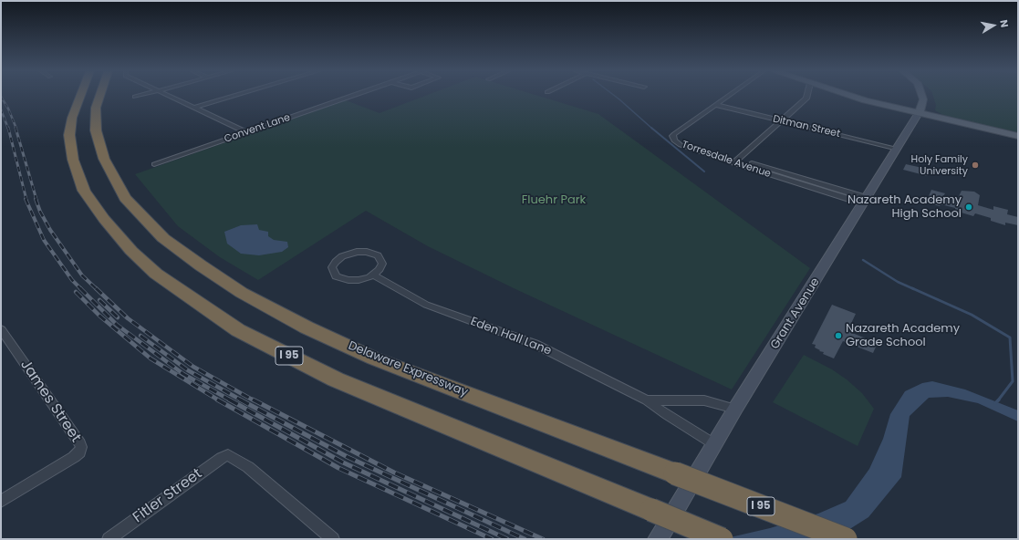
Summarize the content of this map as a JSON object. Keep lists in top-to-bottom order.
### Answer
{
  "streets": {
    "highway": ["I 95", "Delaware Expressway"],
    "main road": ["Grant Avenue"],
    "street": [
      "Ditman Street",
      "Convent Lane",
      "Torresdale Avenue",
      "Eden Hall Lane",
      "James Street",
      "Fitler Street"
    ]
  },
  "crossings": [
    ["Ditman Street", "Torresdale Avenue"],
    ["Ditman Street", "Grant Avenue"],
    ["Torresdale Avenue", "Grant Avenue"],
    ["Grant Avenue", "Eden Hall Lane"]
  ],
  "parks": ["Fluehr Park"],
  "places": ["Holy Family University", "Nazareth Academy High School", "Nazareth Academy Grade School"],
  "north": "right"
}
